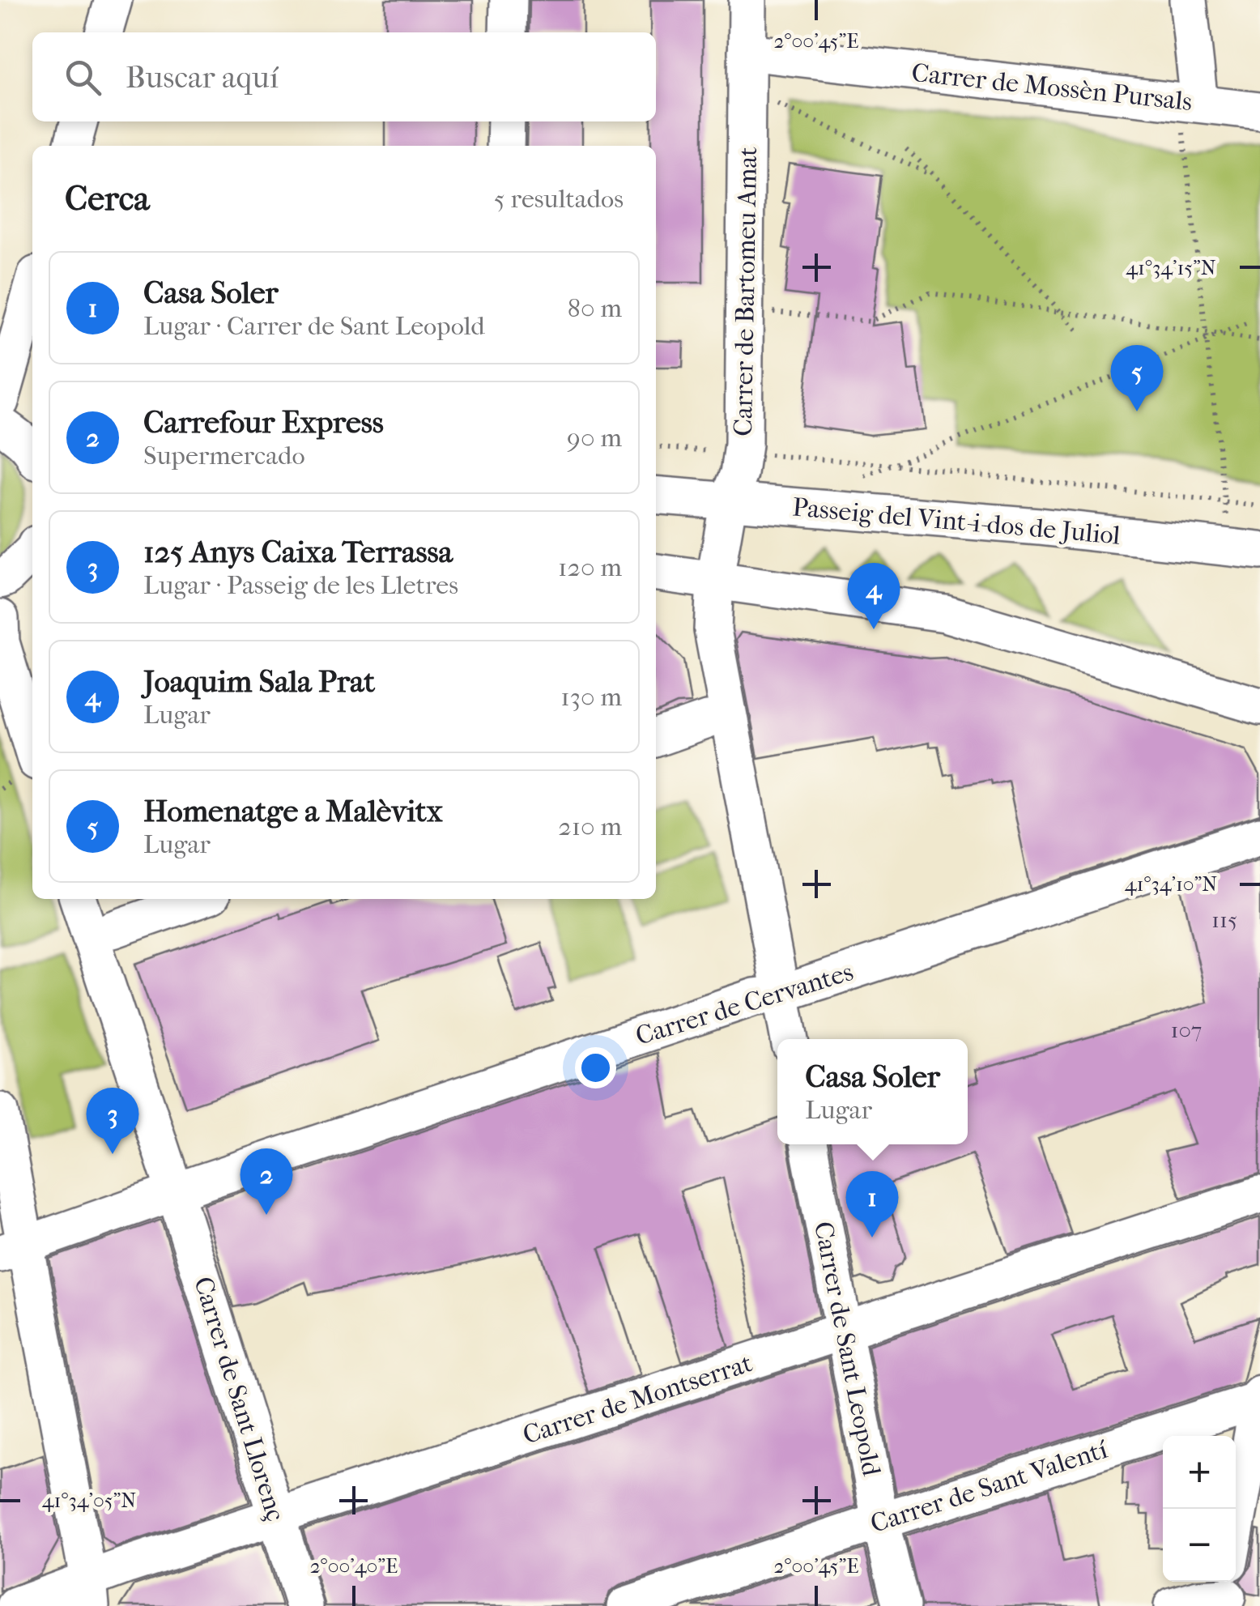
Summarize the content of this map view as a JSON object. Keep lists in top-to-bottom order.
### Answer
{
  "streets": {
    "street": [
      "Carrer de Mossèn Pursals",
      "Carrer de Bartomeu Amat",
      "Passeig del Vint-i-dos de Juliol",
      "Carrer de Cervantes",
      "Carrer de Sant Leopold",
      "Carrer de Sant Llorenç",
      "Carrer de Montserrat",
      "Carrer de Sant Valentí"
    ]
  },
  "crossings": [
    ["Carrer de Mossèn Pursals", "Carrer de Bartomeu Amat"],
    ["Carrer de Bartomeu Amat", "Passeig del Vint-i-dos de Juliol"],
    ["Carrer de Cervantes", "Carrer de Sant Llorenç"],
    ["Carrer de Sant Leopold", "Carrer de Montserrat"],
    ["Carrer de Sant Leopold", "Carrer de Sant Valentí"],
    ["Carrer de Sant Llorenç", "Carrer de Montserrat"]
  ],
  "house_numbers": ["115", "107"],
  "page": {
    "search": "Buscar aquí",
    "heading": ["Cerca", "5 resultados"],
    "list": [
      {
        "mark": "1",
        "name": "Casa Soler",
        "note": "Lugar · Carrer de Sant Leopold",
        "value": "80 m"
      },
      {
        "mark": "2",
        "name": "Carrefour Express",
        "note": "Supermercado",
        "value": "90 m"
      },
      {
        "mark": "3",
        "name": "125 Anys Caixa Terrassa",
        "note": "Lugar · Passeig de les Lletres",
        "value": "120 m"
      },
      {
        "mark": "4",
        "name": "Joaquim Sala Prat",
        "note": "Lugar",
        "value": "130 m"
      },
      {
        "mark": "5",
        "name": "Homenatge a Malèvitx",
        "note": "Lugar",
        "value": "210 m"
      }
    ],
    "pins": [
      "5",
      "4",
      "3",
      "2",
      "1"
    ],
    "popup": ["Casa Soler", "Lugar"],
    "map_buttons": ["+", "−"]
  },
  "coordinates": [
    "2°00'45\"E",
    "41°34'15\"N",
    "41°34'10\"N",
    "41°34'05\"N",
    "2°00'40\"E"
  ]
}
